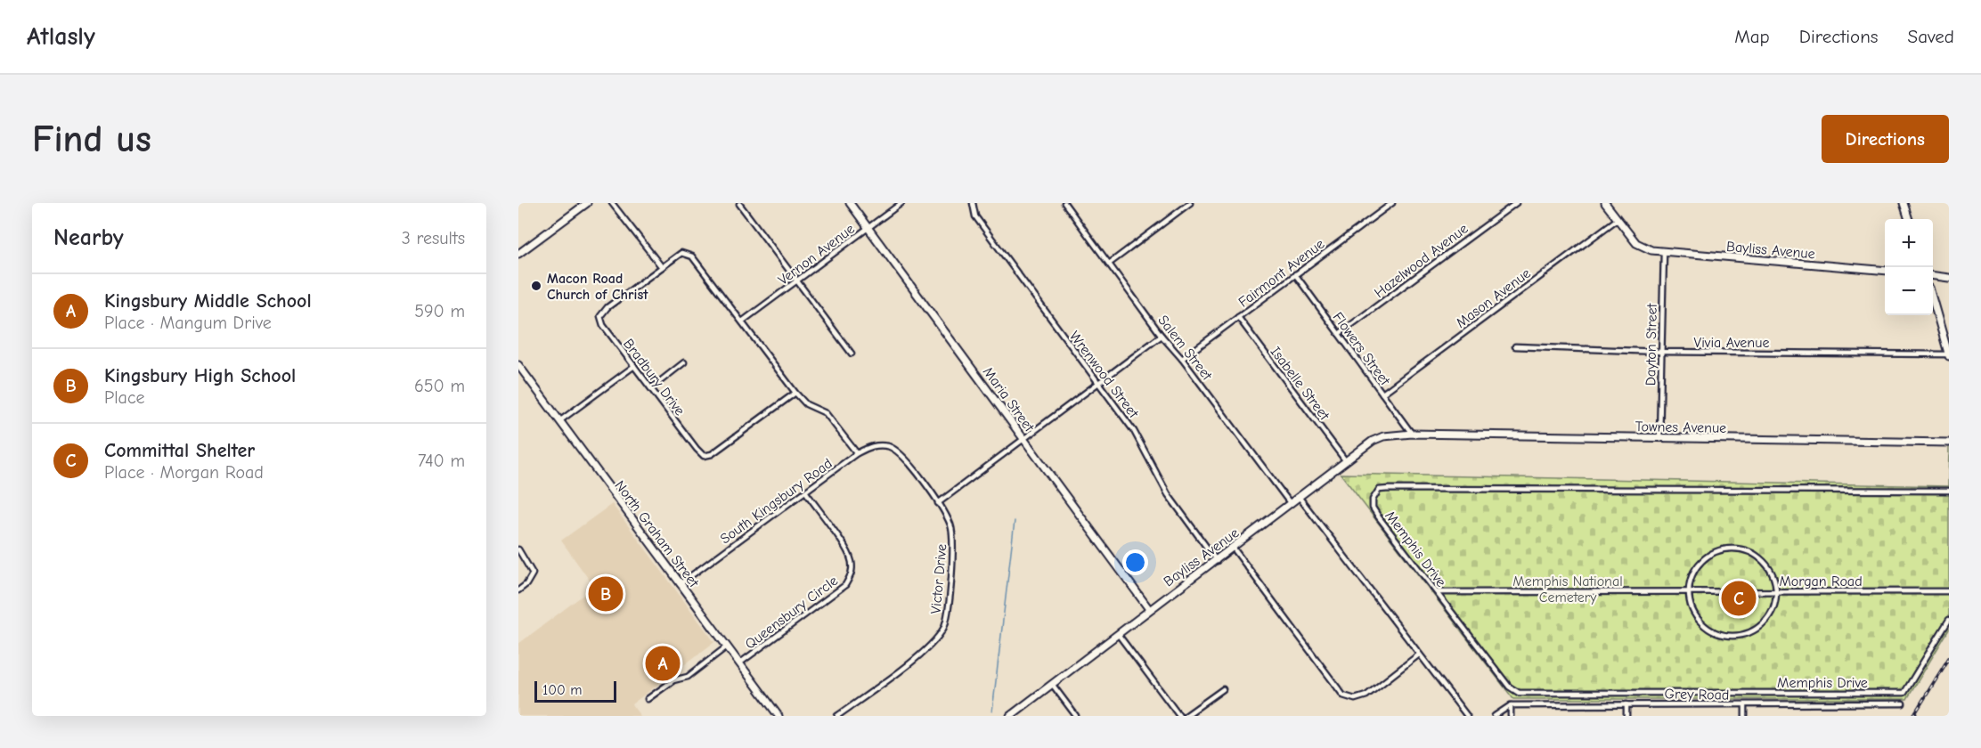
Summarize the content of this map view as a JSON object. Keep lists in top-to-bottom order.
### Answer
{
  "streets": {
    "street": [
      "Bayliss Avenue",
      "Vernon Avenue",
      "Hazelwood Avenue",
      "Fairmont Avenue",
      "Mason Avenue",
      "Vivia Avenue",
      "Dayton Street",
      "Salem Street",
      "Flowers Street",
      "Wrenwood Street",
      "Bradbury Drive",
      "Isabelle Street",
      "Maria Street",
      "Townes Avenue",
      "South Kingsbury Road",
      "North Graham Street",
      "Memphis Drive",
      "Victor Drive",
      "Morgan Road",
      "Queensbury Circle",
      "Grey Road"
    ]
  },
  "crossings": [
    ["Bayliss Avenue", "Mason Avenue"],
    ["Bayliss Avenue", "Dayton Street"],
    ["Bayliss Avenue", "Salem Street"],
    ["Bayliss Avenue", "Flowers Street"],
    ["Bayliss Avenue", "Wrenwood Street"],
    ["Bayliss Avenue", "Isabelle Street"],
    ["Bayliss Avenue", "Maria Street"],
    ["Bayliss Avenue", "Townes Avenue"],
    ["Vernon Avenue", "Maria Street"],
    ["Hazelwood Avenue", "Flowers Street"],
    ["Fairmont Avenue", "Salem Street"],
    ["Fairmont Avenue", "Flowers Street"],
    ["Fairmont Avenue", "Isabelle Street"],
    ["Mason Avenue", "Flowers Street"],
    ["Vivia Avenue", "Dayton Street"],
    ["Dayton Street", "Townes Avenue"],
    ["Flowers Street", "Townes Avenue"],
    ["South Kingsbury Road", "North Graham Street"],
    ["South Kingsbury Road", "Victor Drive"],
    ["South Kingsbury Road", "Queensbury Circle"],
    ["North Graham Street", "Queensbury Circle"],
    ["Memphis Drive", "Morgan Road"]
  ],
  "parks": ["Memphis National Cemetery"],
  "places": ["Macon Road Church of Christ"],
  "scale_bar": "100 m",
  "page": {
    "header": "Atlasly",
    "nav": ["Map", "Directions", "Saved"],
    "buttons": "Directions",
    "title": "Find us",
    "heading": ["Nearby", "3 results"],
    "map_buttons": ["+", "−"],
    "list": [
      {
        "mark": "A",
        "name": "Kingsbury Middle School",
        "note": "Place · Mangum Drive",
        "value": "590 m"
      },
      {
        "mark": "B",
        "name": "Kingsbury High School",
        "note": "Place",
        "value": "650 m"
      },
      {
        "mark": "C",
        "name": "Committal Shelter",
        "note": "Place · Morgan Road",
        "value": "740 m"
      }
    ],
    "pins": ["B", "C", "A"],
    "scale": "100 m"
  }
}
